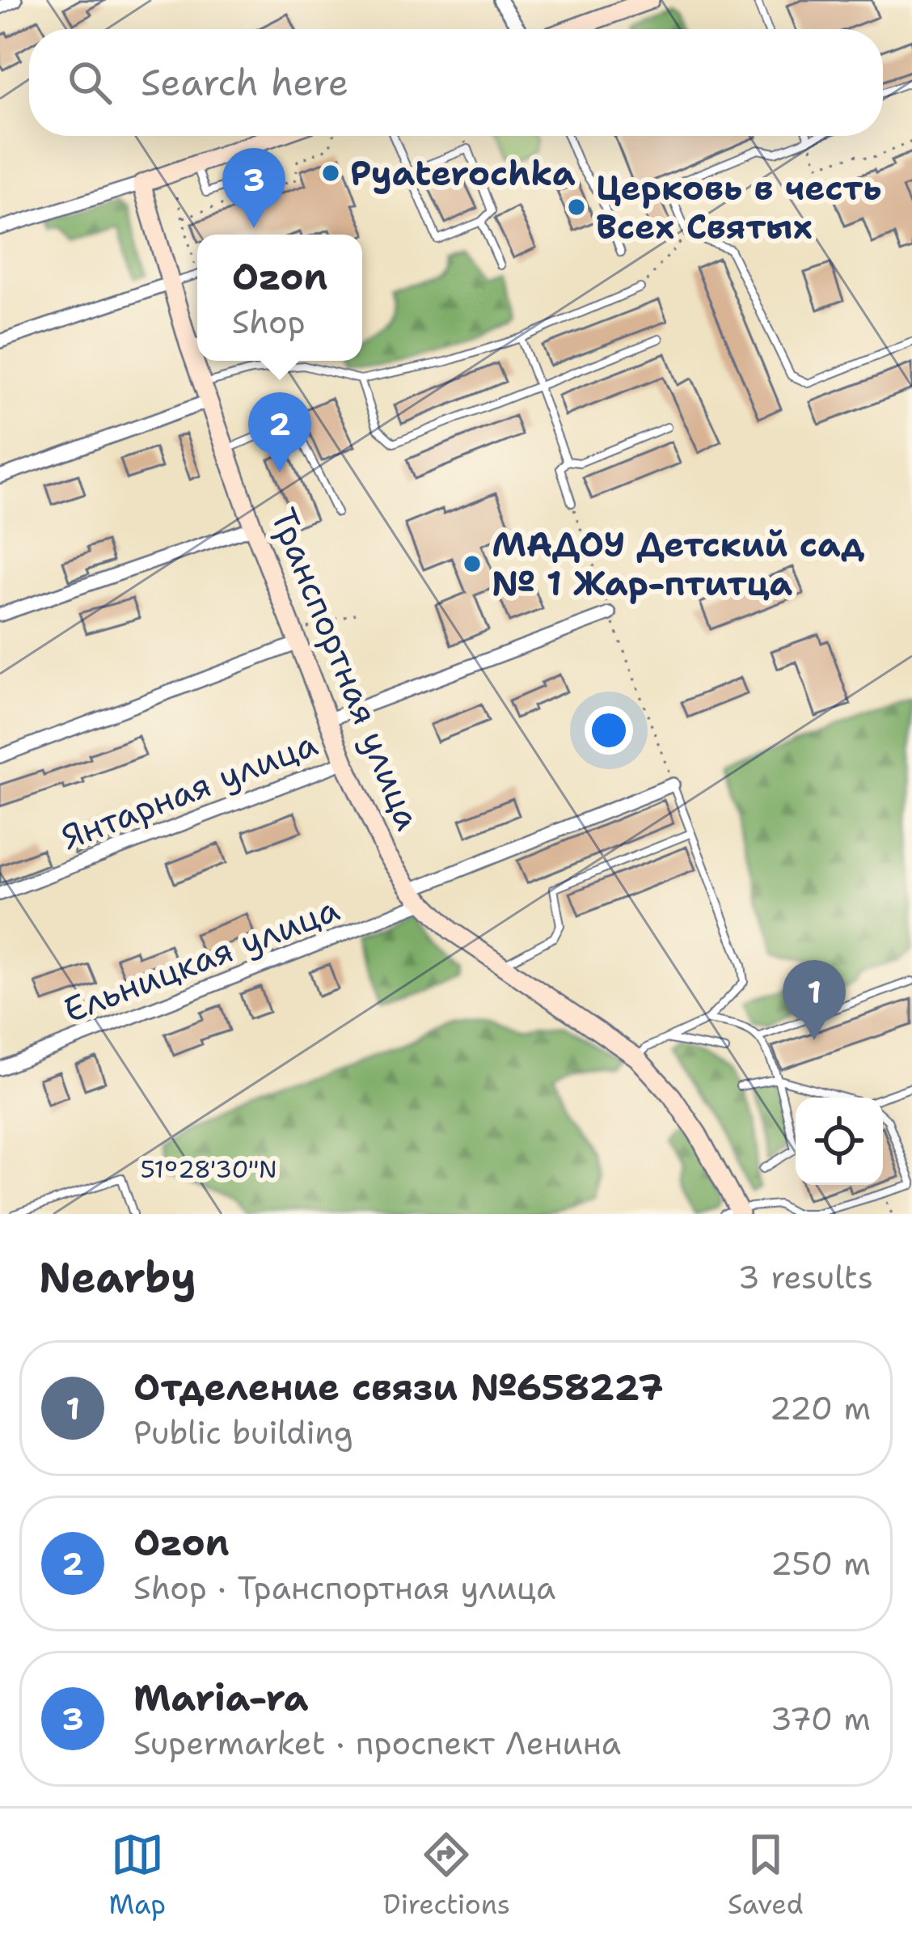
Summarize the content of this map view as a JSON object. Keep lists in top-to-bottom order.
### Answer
{
  "streets": {
    "street": ["Транспортная улица", "Янтарная улица", "Ельницкая улица"]
  },
  "crossings": [
    ["Транспортная улица", "Янтарная улица"],
    ["Транспортная улица", "Ельницкая улица"]
  ],
  "places": ["Pyaterochka", "Церковь в честь Всех Святых", "МАДОУ Детский сад № 1 Жар-птитца"],
  "page": {
    "search": "Search here",
    "pins": ["3", "2", "1"],
    "popup": ["Ozon", "Shop"],
    "heading": ["Nearby", "3 results"],
    "list": [
      {
        "mark": "1",
        "name": "Отделение связи №658227",
        "note": "Public building",
        "value": "220 m"
      },
      {
        "mark": "2",
        "name": "Ozon",
        "note": "Shop · Транспортная улица",
        "value": "250 m"
      },
      {
        "mark": "3",
        "name": "Maria-ra",
        "note": "Supermarket · проспект Ленина",
        "value": "370 m"
      }
    ],
    "nav": ["Map", "Directions", "Saved"]
  },
  "coordinates": ["51°28'30\"N"]
}
